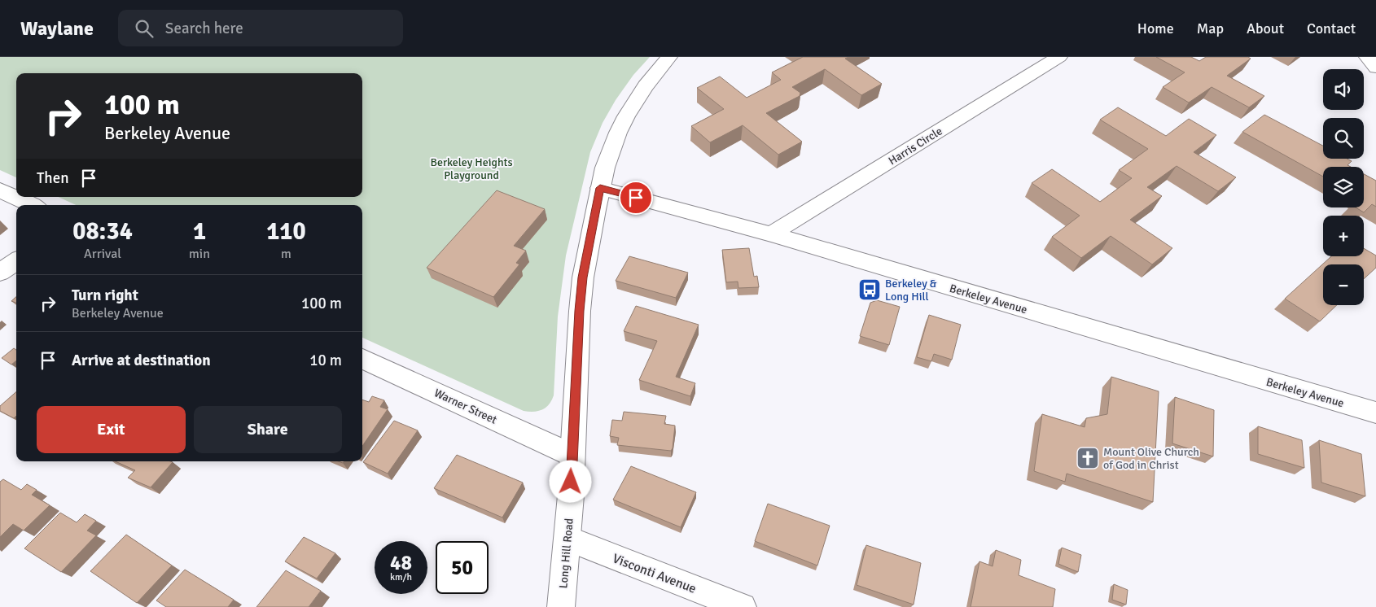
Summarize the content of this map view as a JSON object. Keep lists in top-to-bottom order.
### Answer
{
  "streets": {
    "street": [
      "Harris Circle",
      "Berkeley Avenue",
      "Warner Street",
      "Long Hill Road",
      "Visconti Avenue"
    ]
  },
  "crossings": [
    ["Harris Circle", "Berkeley Avenue"],
    ["Berkeley Avenue", "Long Hill Road"],
    ["Warner Street", "Long Hill Road"],
    ["Long Hill Road", "Visconti Avenue"]
  ],
  "parks": ["Berkeley Heights Playground"],
  "places": {
    "bus stop": ["Berkeley & Long Hill"],
    "church": ["Mount Olive Church of God in Christ"]
  },
  "page": {
    "header": "Waylane",
    "search": "Search here",
    "nav": [
      "Home",
      "Map",
      "About",
      "Contact"
    ],
    "map_buttons": ["+", "−"],
    "turn": ["100 m", "Berkeley Avenue"],
    "then": "Then",
    "eta": [
      "08:34",
      "Arrival",
      "1",
      "min",
      "110",
      "m"
    ],
    "list": [
      {
        "name": "Turn right",
        "note": "Berkeley Avenue",
        "value": "100 m"
      },
      {
        "name": "Arrive at destination",
        "value": "10 m"
      }
    ],
    "buttons": ["Exit", "Share"],
    "speed": "48 km/h",
    "limit": "50"
  }
}
